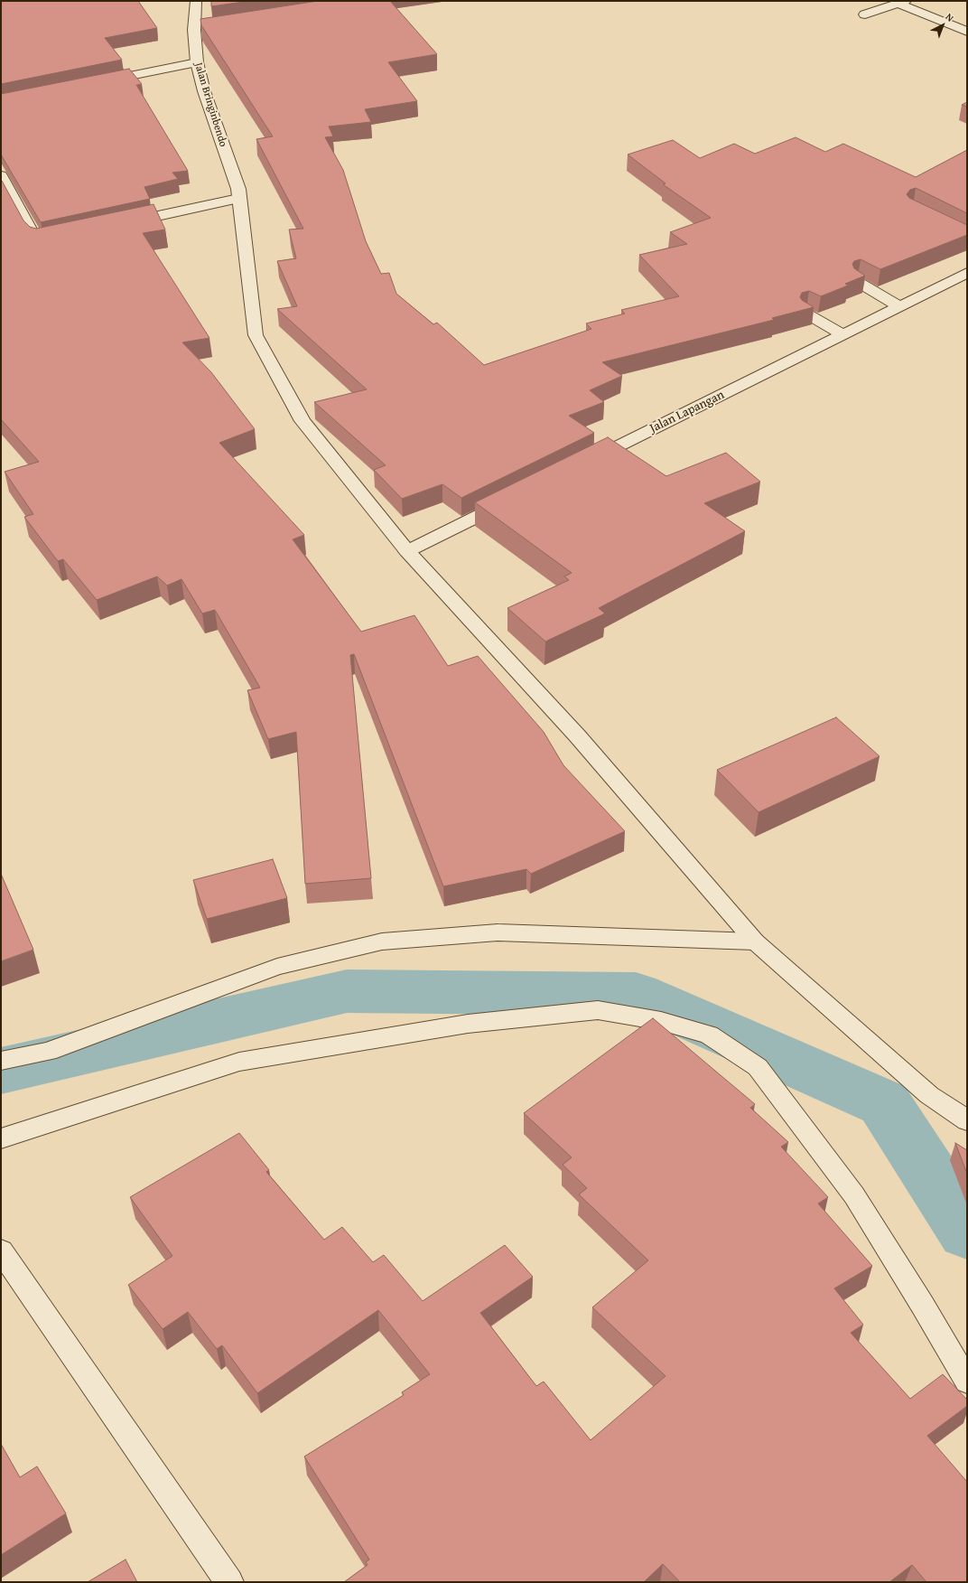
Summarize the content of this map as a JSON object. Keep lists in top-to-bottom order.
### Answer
{
  "streets": {
    "street": ["Jalan Bringinbendo", "Jalan Lapangan"]
  },
  "north": "top right"
}
